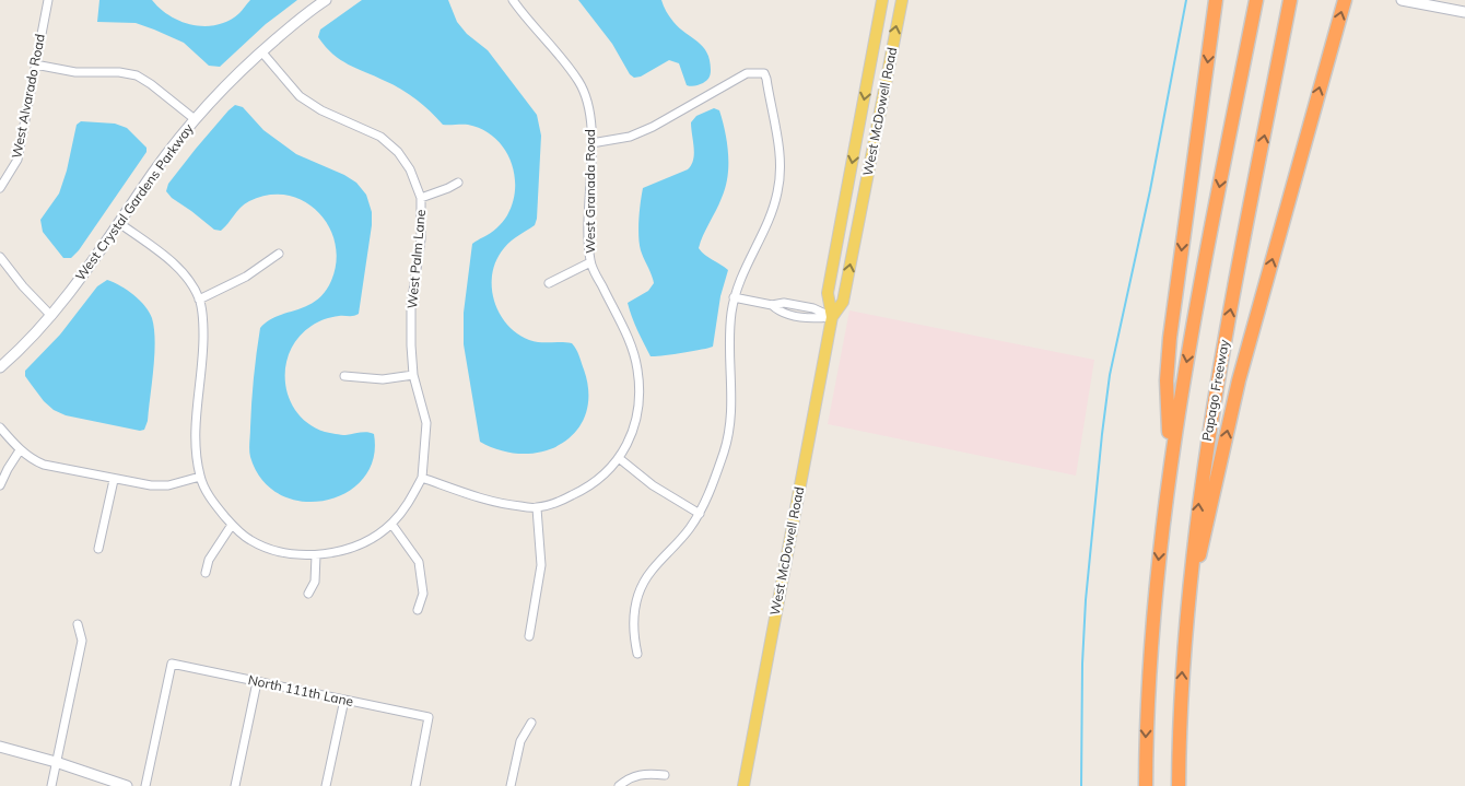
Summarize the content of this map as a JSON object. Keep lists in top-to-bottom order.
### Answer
{
  "streets": {
    "highway": ["Papago Freeway"],
    "main road": ["West McDowell Road"],
    "street": [
      "West Alvarado Road",
      "West Granada Road",
      "West Crystal Gardens Parkway",
      "West Palm Lane",
      "North 111th Lane"
    ]
  },
  "crossings": [
    ["West Crystal Gardens Parkway", "West Palm Lane"]
  ]
}
